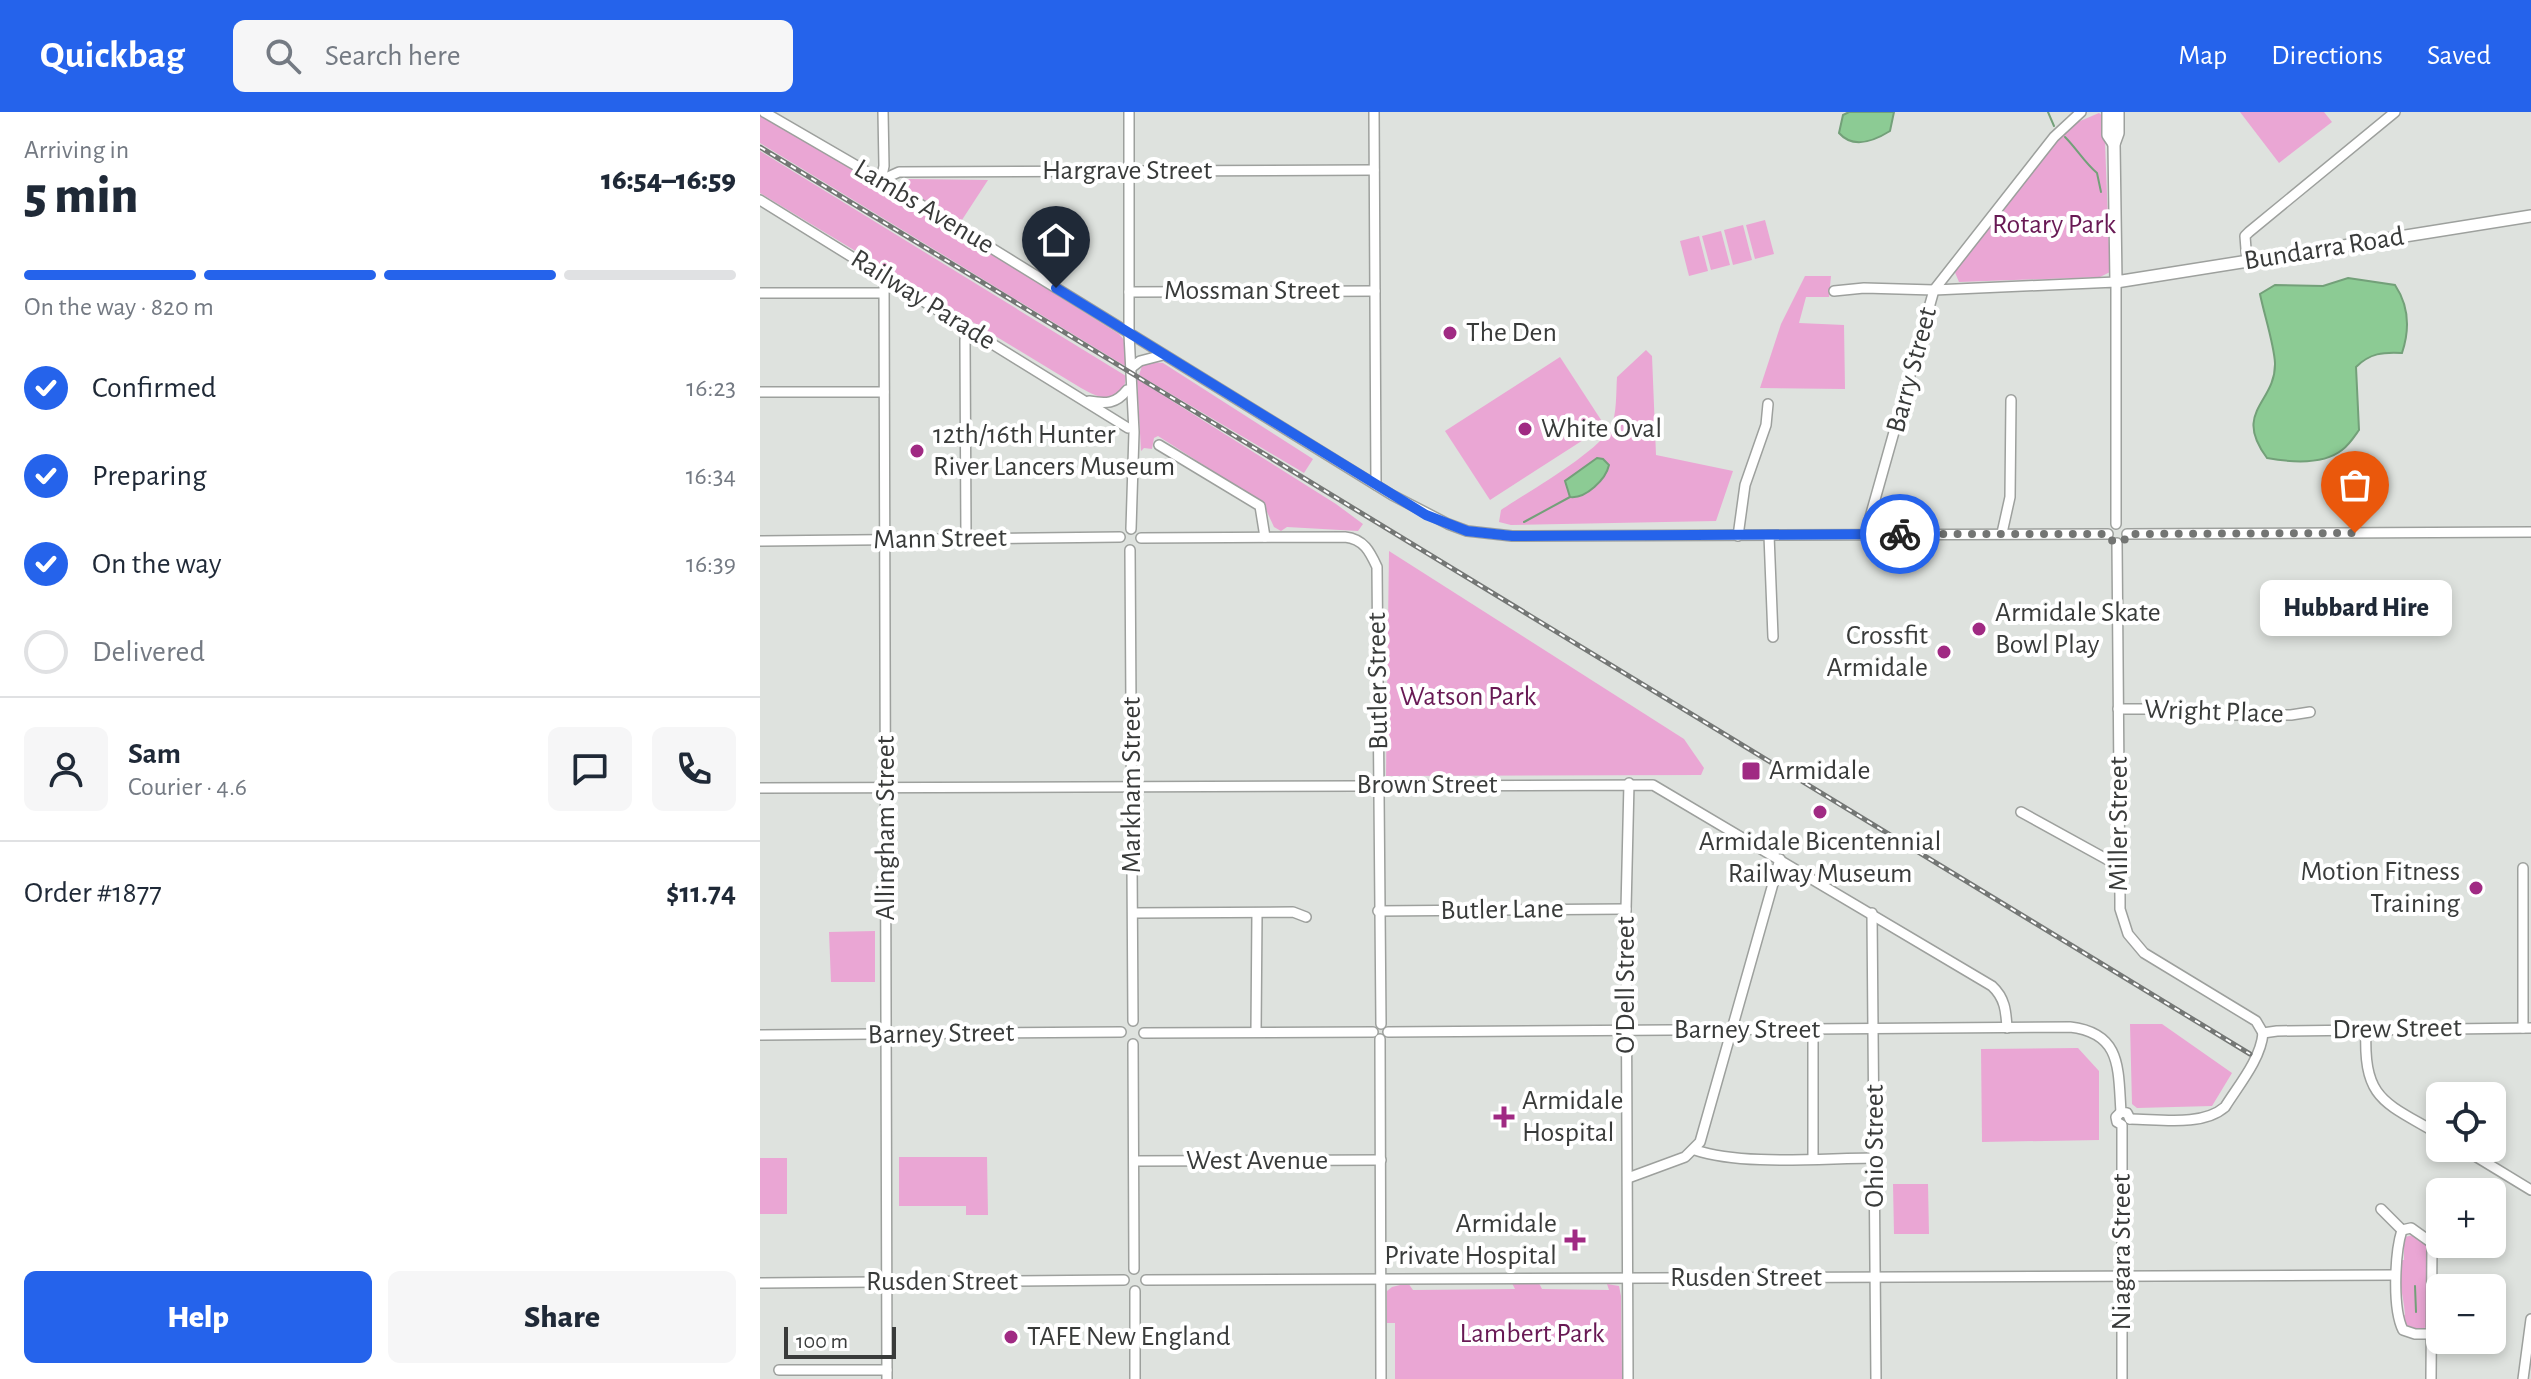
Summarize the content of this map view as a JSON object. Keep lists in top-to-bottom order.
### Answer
{
  "streets": {
    "main road": ["Bundarra Road"],
    "street": [
      "Hargrave Street",
      "Lambs Avenue",
      "Mossman Street",
      "Railway Parade",
      "Barry Street",
      "Mann Street",
      "Butler Street",
      "Wright Place",
      "Markham Street",
      "Brown Street",
      "Miller Street",
      "Allingham Street",
      "Butler Lane",
      "O'Dell Street",
      "Drew Street",
      "Barney Street",
      "Ohio Street",
      "West Avenue",
      "Niagara Street",
      "Rusden Street"
    ]
  },
  "crossings": [
    ["Hargrave Street", "Lambs Avenue"],
    ["Railway Parade", "Allingham Street"],
    ["Mann Street", "Markham Street"],
    ["Mann Street", "Allingham Street"],
    ["Butler Street", "Brown Street"],
    ["Butler Street", "Butler Lane"],
    ["Butler Street", "Barney Street"],
    ["Butler Street", "West Avenue"],
    ["Butler Street", "Rusden Street"],
    ["Wright Place", "Miller Street"],
    ["Markham Street", "Brown Street"],
    ["Markham Street", "Barney Street"],
    ["Brown Street", "Allingham Street"],
    ["Brown Street", "O'Dell Street"],
    ["Brown Street", "Barney Street"],
    ["Brown Street", "Ohio Street"],
    ["Miller Street", "Drew Street"],
    ["Allingham Street", "Barney Street"],
    ["Allingham Street", "Rusden Street"],
    ["Butler Lane", "O'Dell Street"],
    ["O'Dell Street", "Barney Street"],
    ["O'Dell Street", "Rusden Street"],
    ["Barney Street", "Ohio Street"],
    ["Barney Street", "Niagara Street"],
    ["Ohio Street", "Rusden Street"],
    ["Niagara Street", "Rusden Street"]
  ],
  "parks": ["Rotary Park", "Watson Park", "Lambert Park"],
  "places": {
    "other": [
      "The Den",
      "White Oval",
      "12th/16th Hunter River Lancers Museum",
      "Hubbard Hire",
      "Armidale Skate Bowl Play",
      "Crossfit Armidale",
      "Armidale Bicentennial Railway Museum",
      "Motion Fitness Training",
      "TAFE New England"
    ],
    "transit": ["Armidale"],
    "health": ["Armidale Hospital", "Armidale Private Hospital"]
  },
  "scale_bar": "100 m",
  "page": {
    "header": "Quickbag",
    "search": "Search here",
    "nav": ["Map", "Directions", "Saved"],
    "heading": ["5 min", "Arriving in", "16:54–16:59"],
    "panel": [
      "Sam",
      "Courier · 4.6",
      "Order #1877",
      "$11.74"
    ],
    "bar": "On the way · 820 m",
    "list": [
      ["Confirmed", "16:23"],
      ["Preparing", "16:34"],
      ["On the way", "16:39"],
      "Delivered"
    ],
    "bubble": "Hubbard Hire",
    "map_buttons": ["+", "−"],
    "buttons": ["Help", "Share"],
    "scale": "100 m"
  }
}
